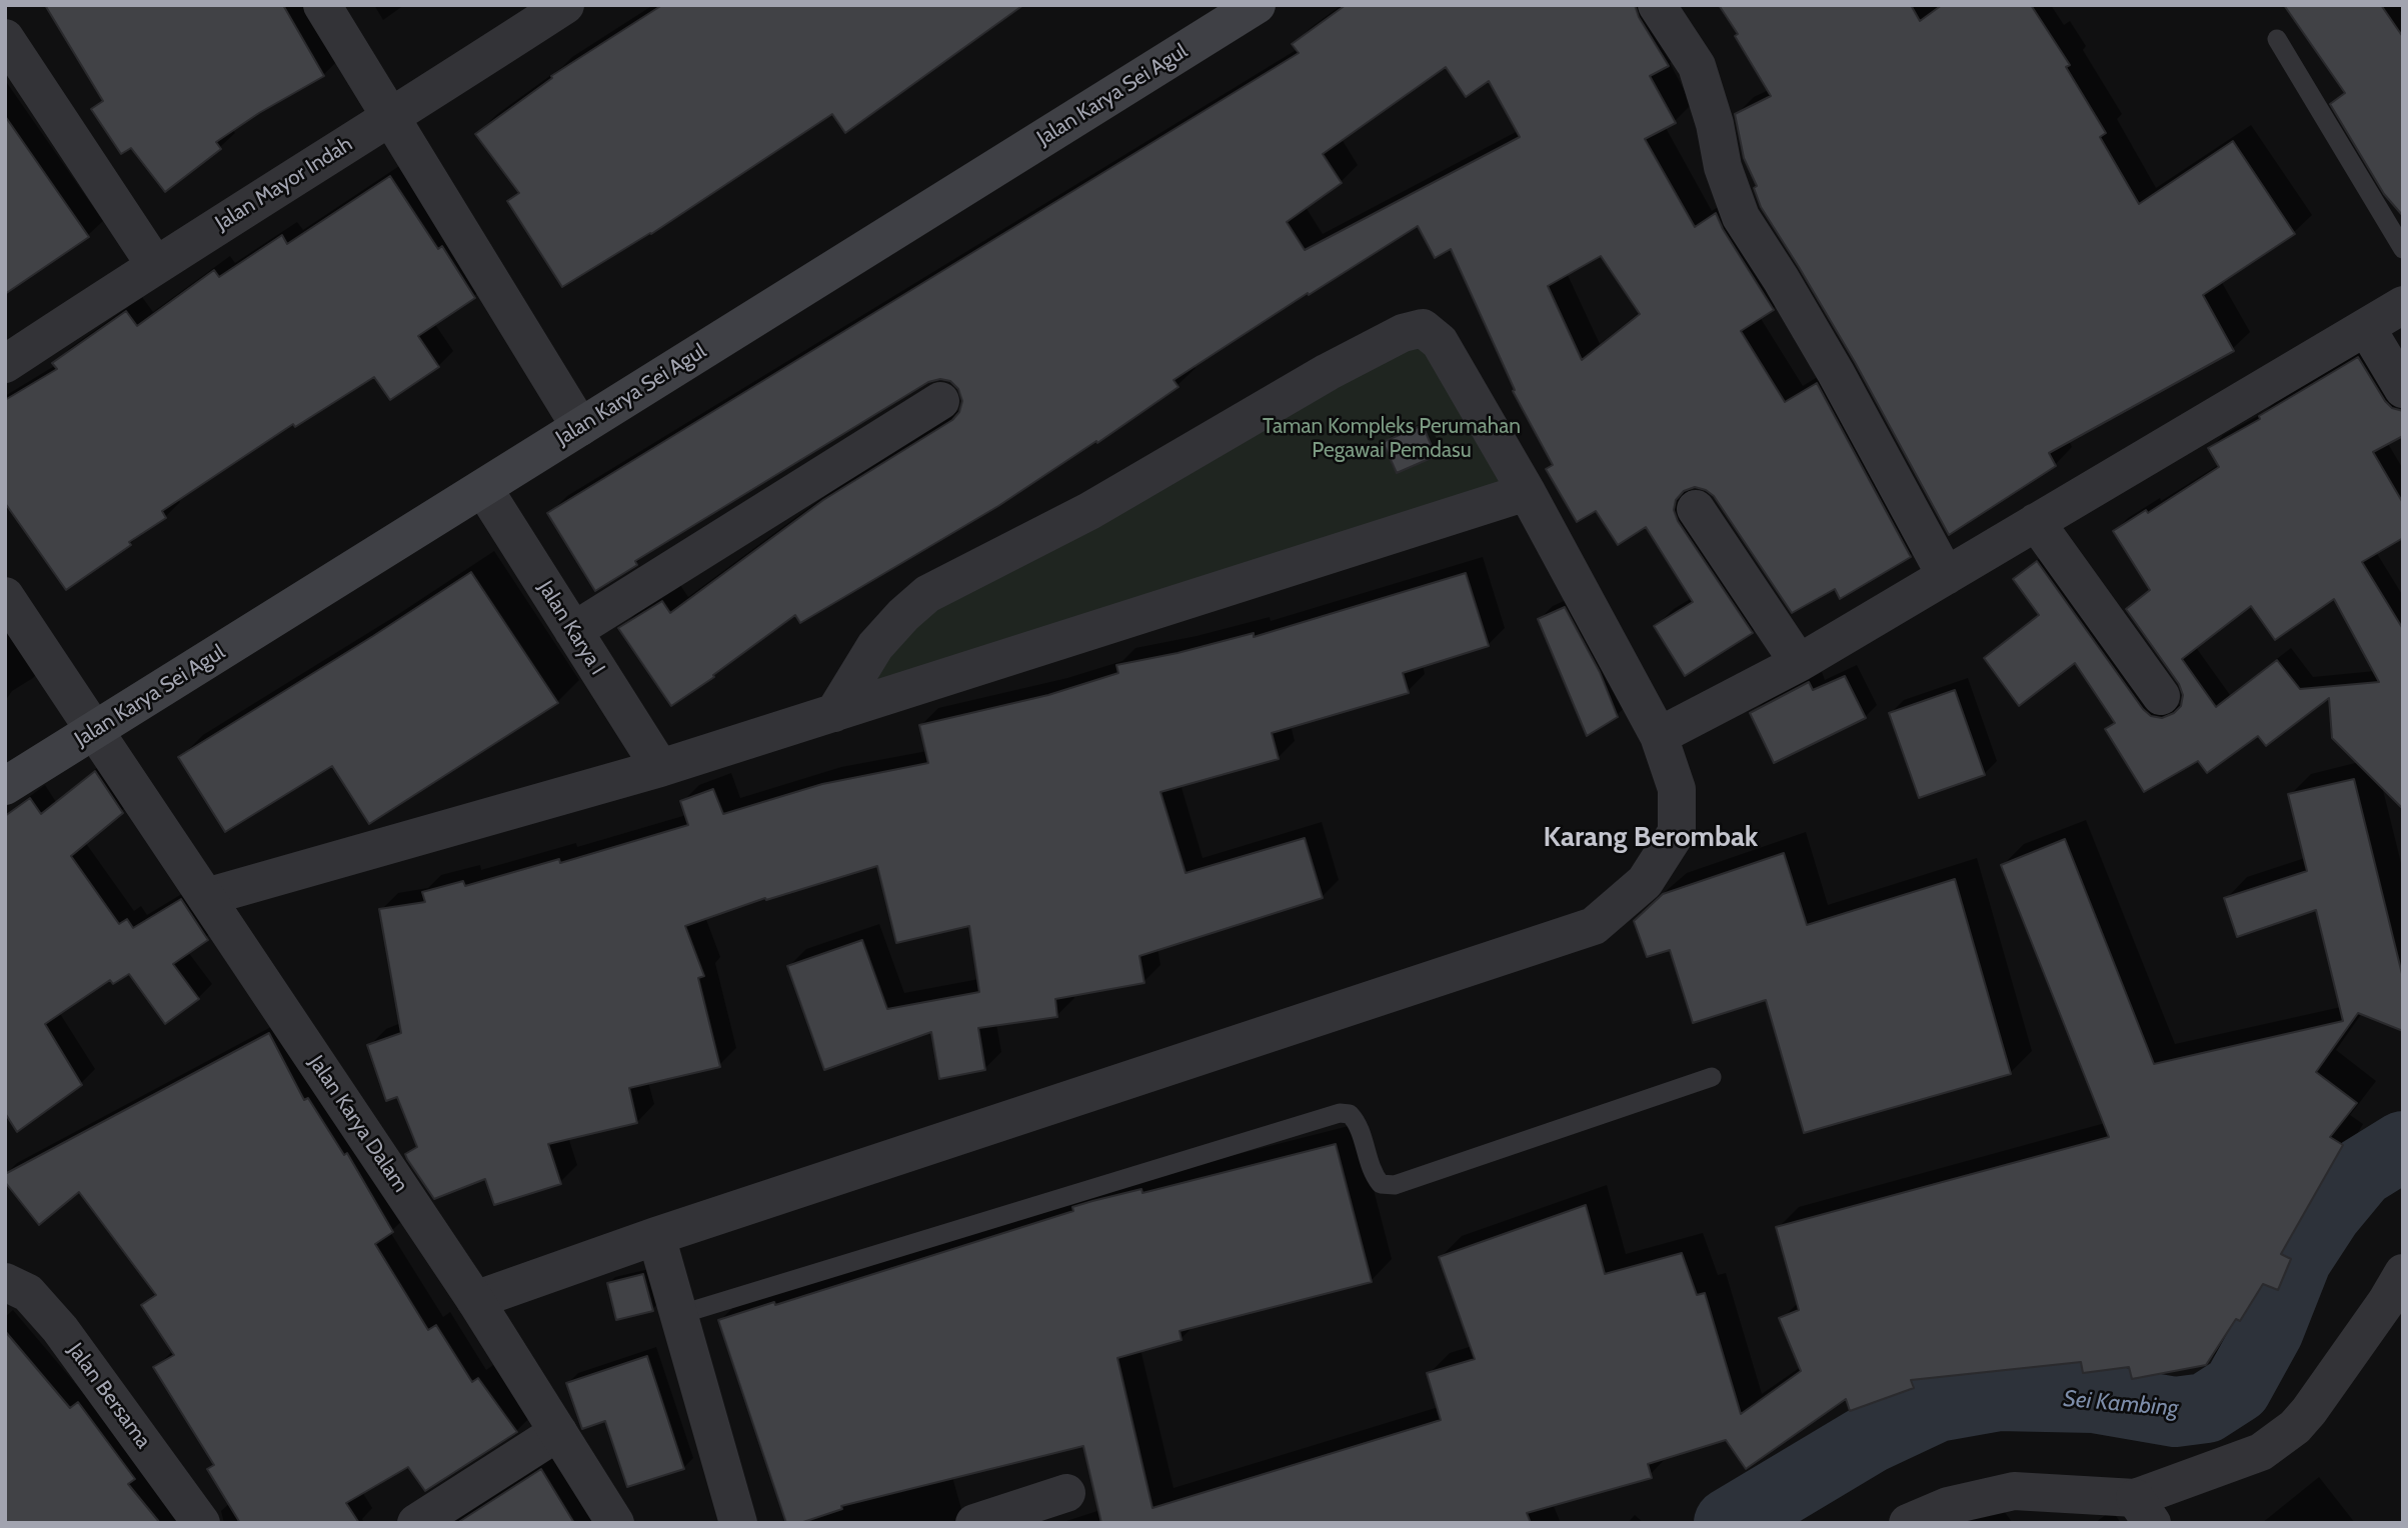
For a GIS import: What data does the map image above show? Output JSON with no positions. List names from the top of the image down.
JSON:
{
  "streets": {
    "main road": ["Jalan Karya Sei Agul"],
    "street": [
      "Jalan Mayor Indah",
      "Jalan Karya I",
      "Jalan Karya Dalam",
      "Jalan Bersama"
    ]
  },
  "crossings": [
    ["Jalan Karya Sei Agul", "Jalan Karya I"],
    ["Jalan Karya Sei Agul", "Jalan Karya Dalam"]
  ],
  "districts": ["Karang Berombak"],
  "water": ["Sei Kambing"],
  "parks": ["Taman Kompleks Perumahan Pegawai Pemdasu"]
}
